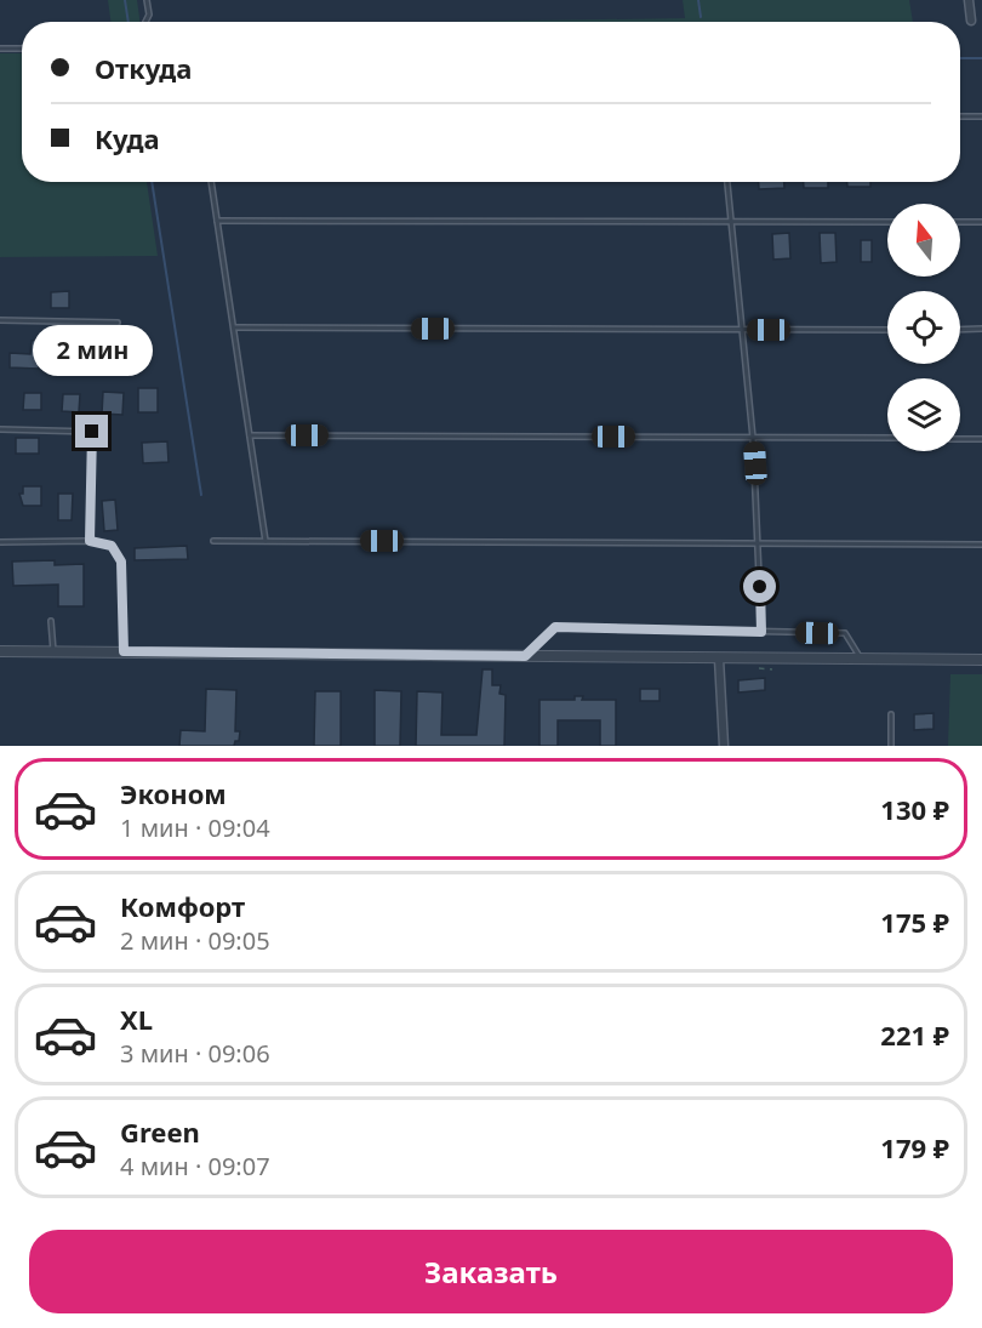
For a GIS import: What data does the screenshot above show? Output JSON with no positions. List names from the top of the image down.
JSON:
{
  "north": "top",
  "page": {
    "banner": ["Откуда", "Куда"],
    "bubble": "2 мин",
    "list": [
      {
        "name": "Эконом",
        "note": "1 мин · 09:04",
        "value": "130 ₽"
      },
      {
        "name": "Комфорт",
        "note": "2 мин · 09:05",
        "value": "175 ₽"
      },
      {
        "name": "XL",
        "note": "3 мин · 09:06",
        "value": "221 ₽"
      },
      {
        "name": "Green",
        "note": "4 мин · 09:07",
        "value": "179 ₽"
      }
    ],
    "buttons": "Заказать"
  }
}
